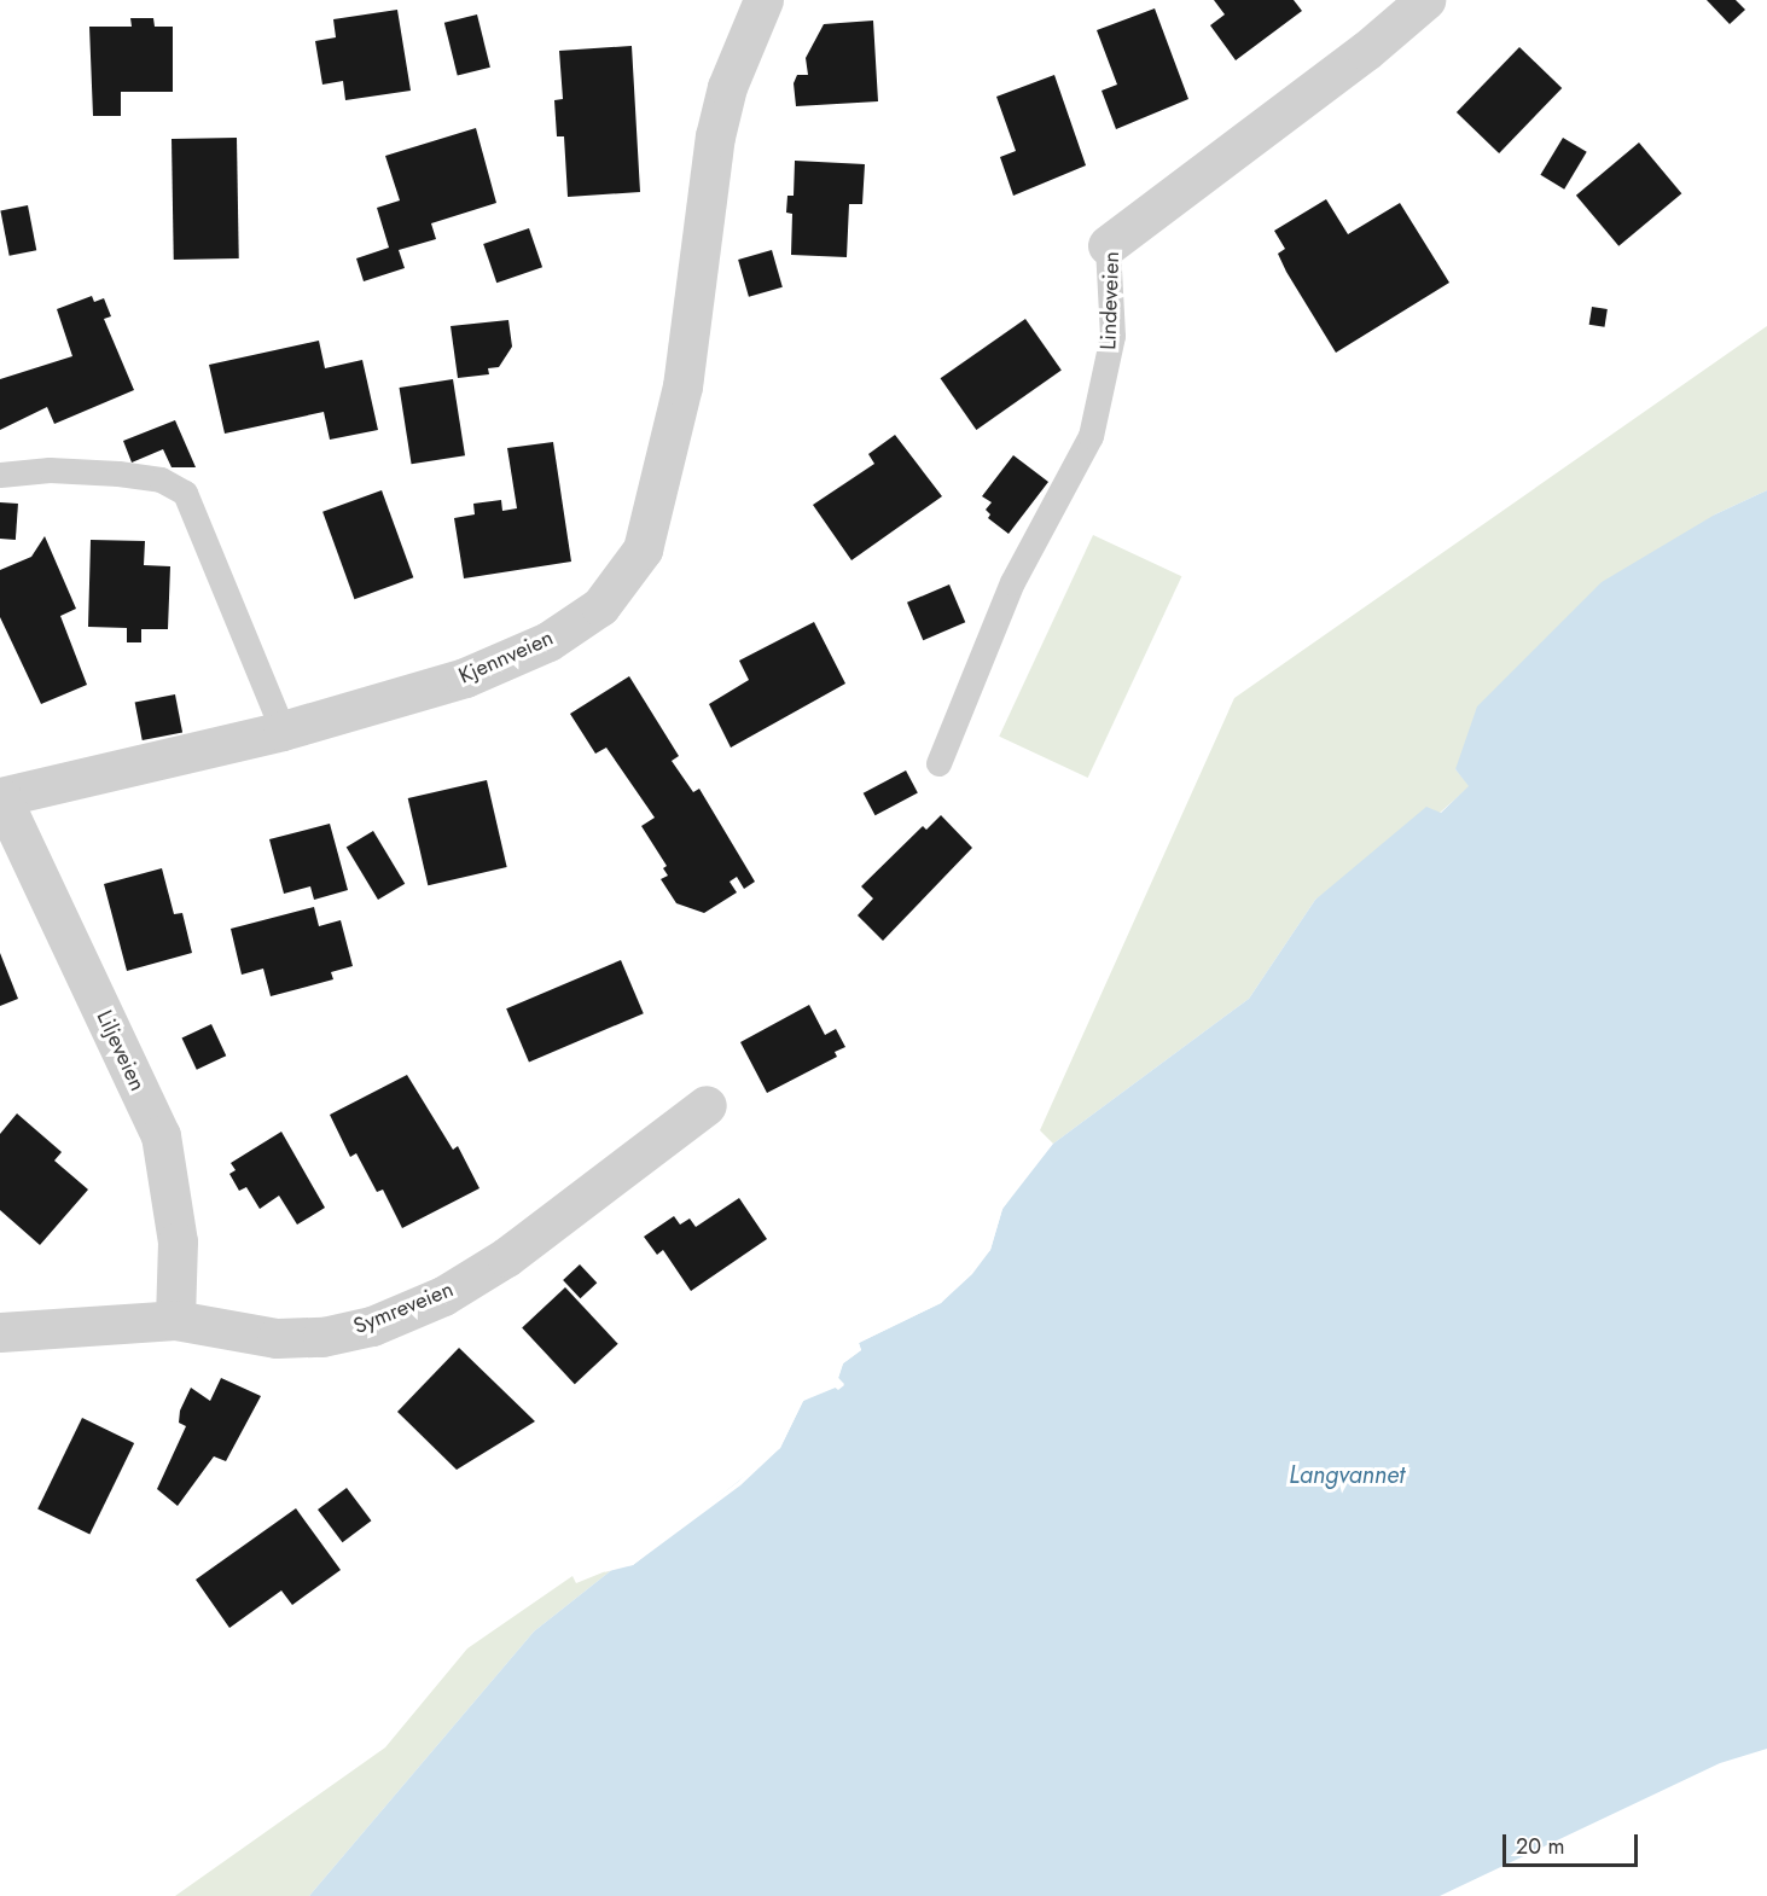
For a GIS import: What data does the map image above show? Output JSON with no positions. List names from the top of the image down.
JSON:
{
  "streets": {
    "street": [
      "Lindeveien",
      "Kjennveien",
      "Liljeveien",
      "Symreveien"
    ]
  },
  "crossings": [
    ["Kjennveien", "Liljeveien"],
    ["Liljeveien", "Symreveien"]
  ],
  "water": ["Langvannet"],
  "scale_bar": "20 m"
}
